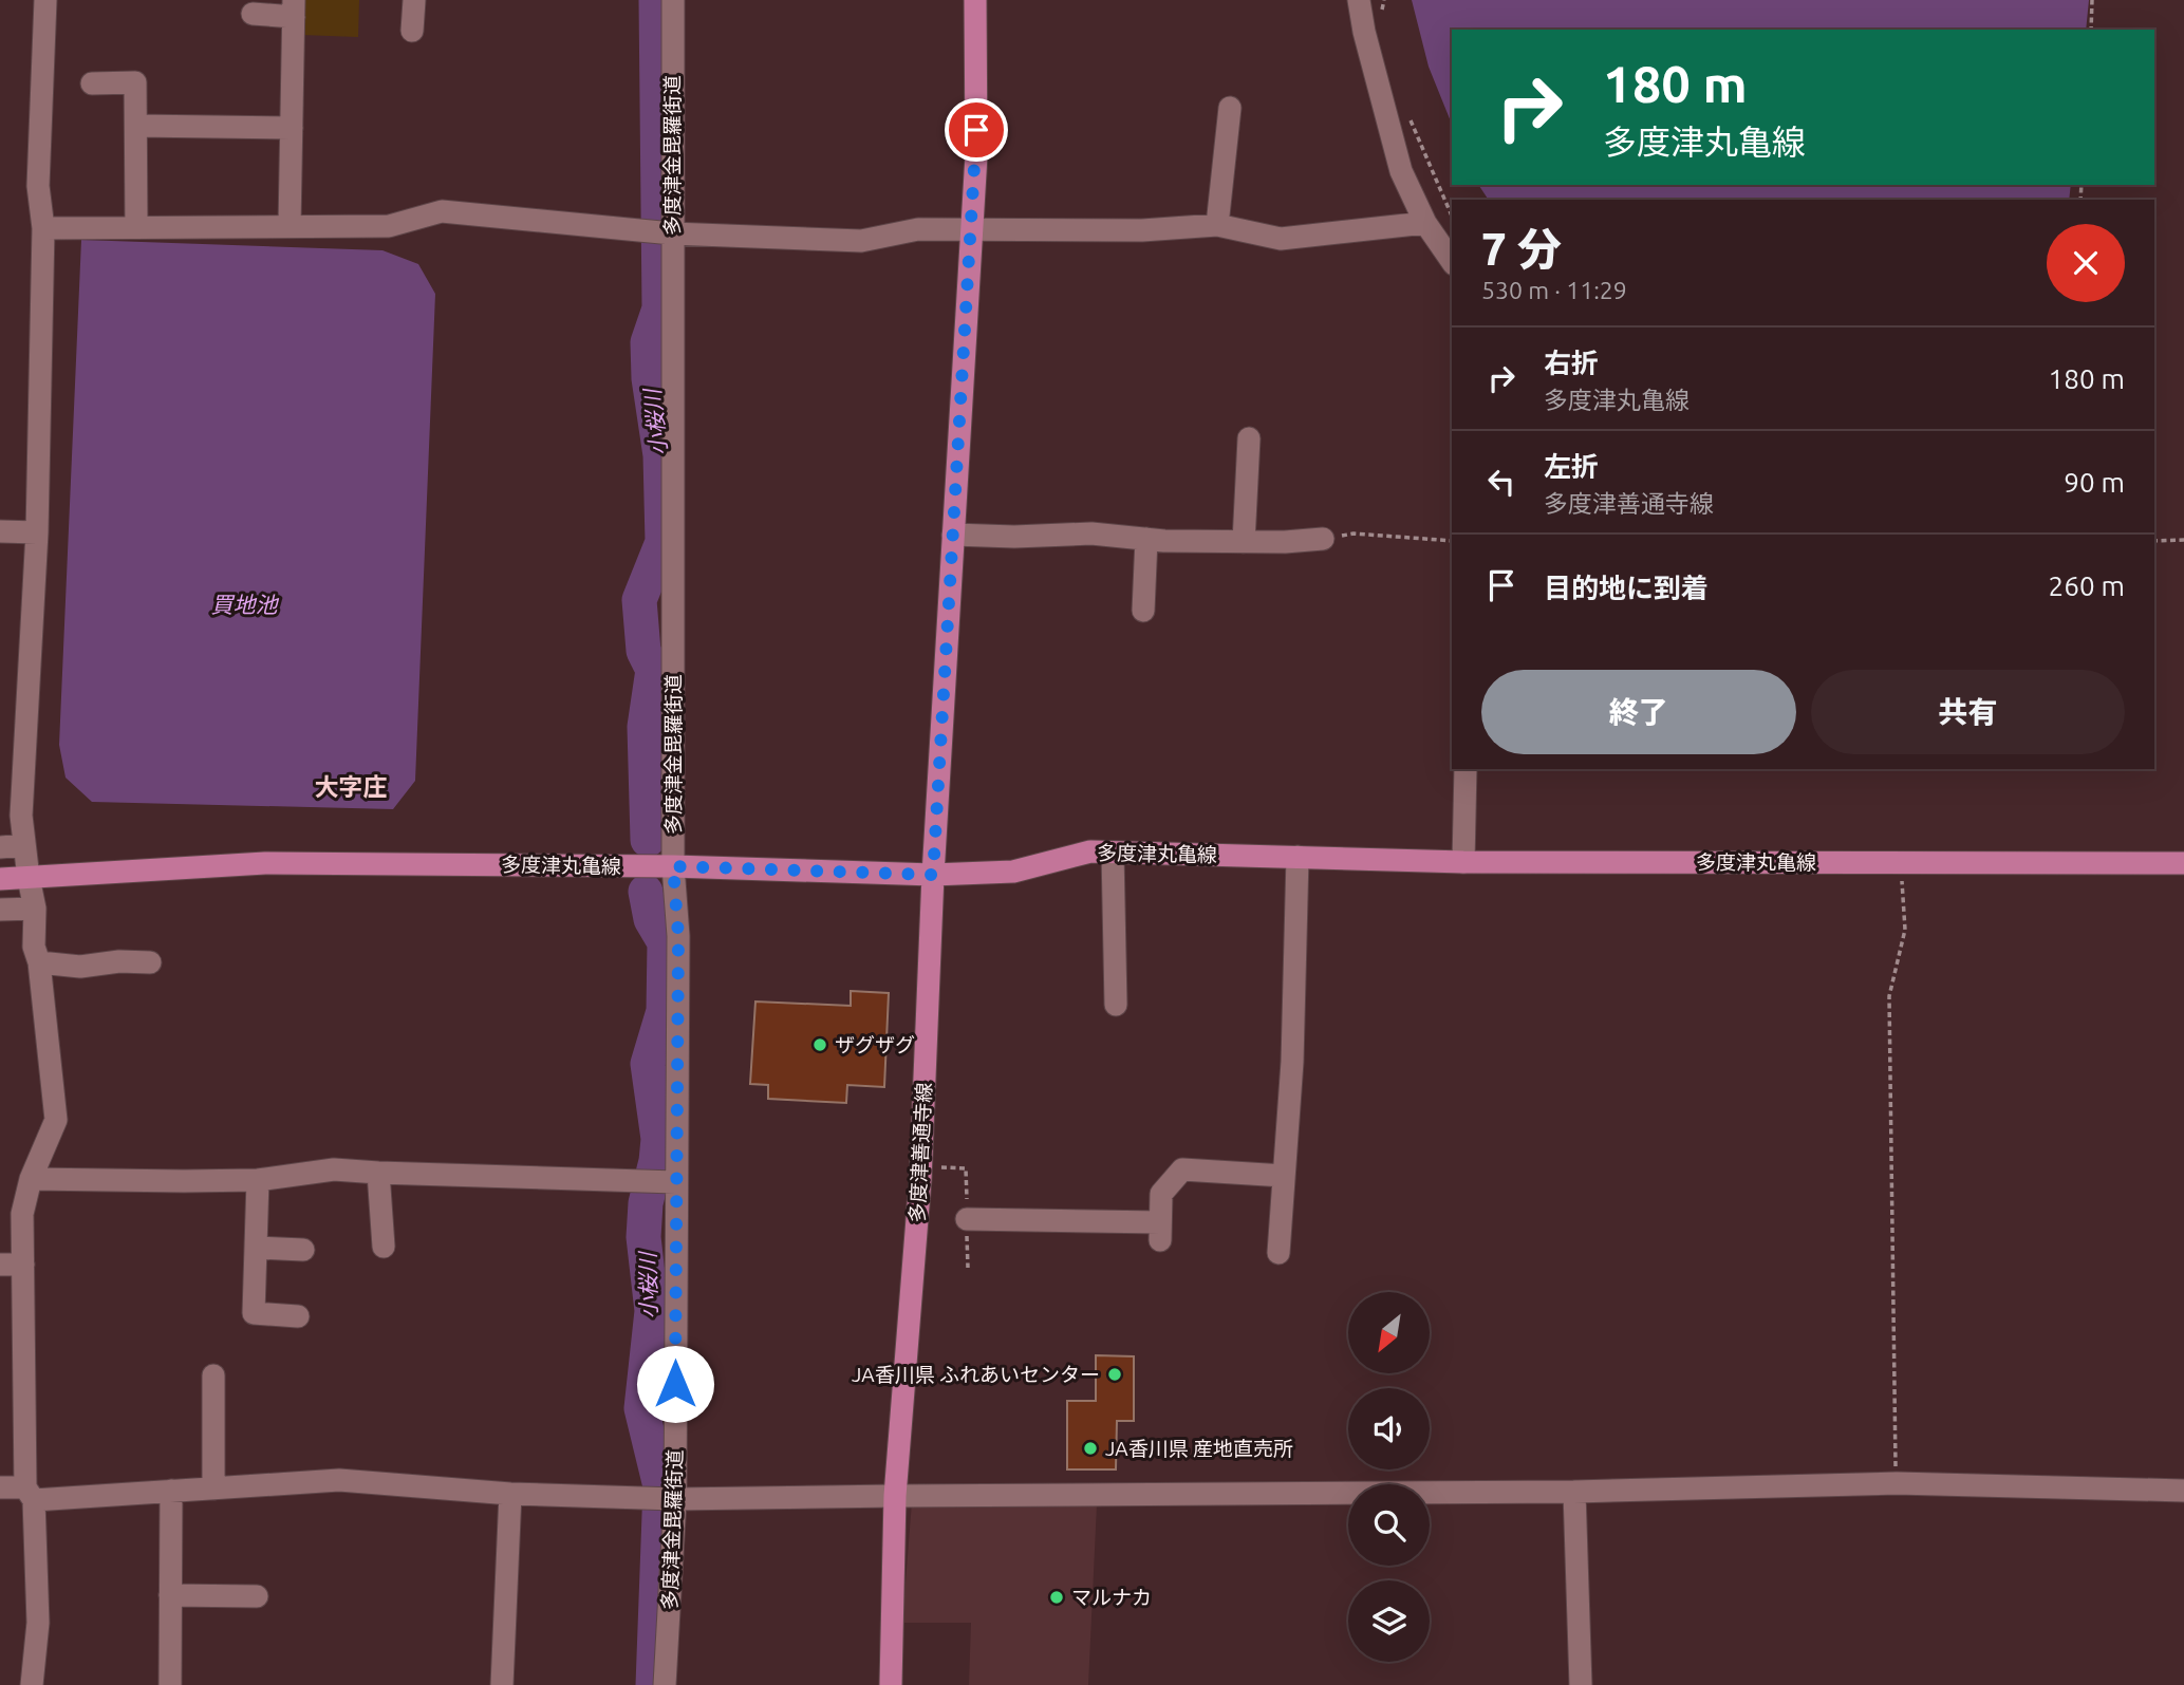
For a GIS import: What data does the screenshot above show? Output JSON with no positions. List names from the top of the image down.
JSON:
{
  "streets": {
    "main road": ["多度津丸亀線", "多度津善通寺線"],
    "street": ["多度津金毘羅街道"]
  },
  "crossings": [
    ["多度津金毘羅街道", "多度津丸亀線"],
    ["多度津丸亀線", "多度津善通寺線"]
  ],
  "districts": ["大字庄"],
  "water": ["小桜川", "買地池"],
  "places": [
    "ザグザグ",
    "JA香川県 ふれあいセンター",
    "JA香川県 産地直売所",
    "マルナカ"
  ],
  "north": "bottom left",
  "page": {
    "turn": ["180 m", "多度津丸亀線"],
    "heading": ["7 分", "530 m · 11:29"],
    "list": [
      {
        "name": "右折",
        "note": "多度津丸亀線",
        "value": "180 m"
      },
      {
        "name": "左折",
        "note": "多度津善通寺線",
        "value": "90 m"
      },
      {
        "name": "目的地に到着",
        "value": "260 m"
      }
    ],
    "buttons": ["終了", "共有"]
  }
}
